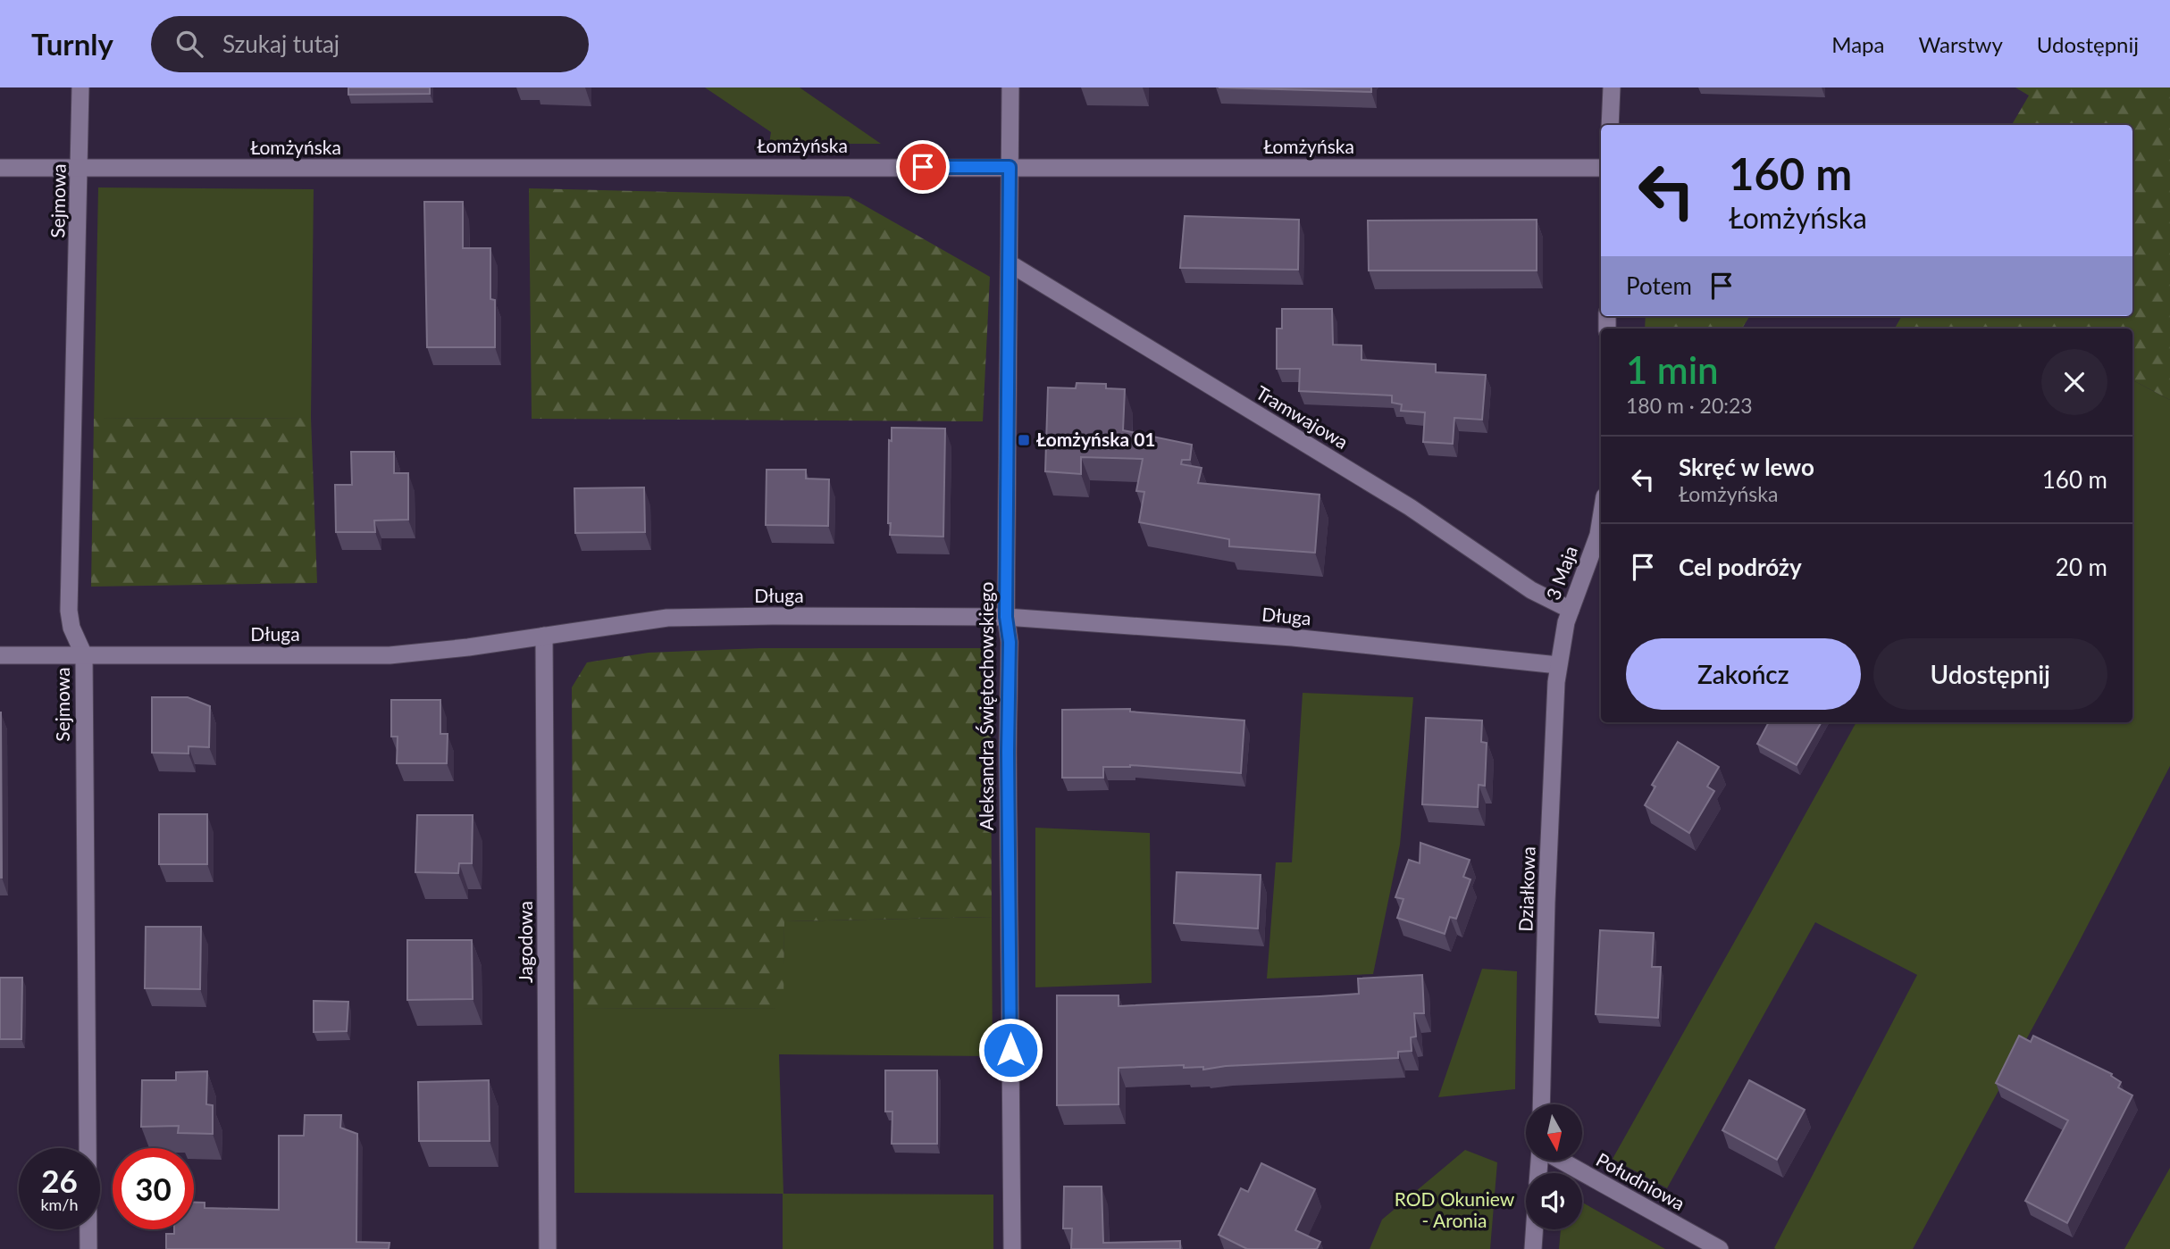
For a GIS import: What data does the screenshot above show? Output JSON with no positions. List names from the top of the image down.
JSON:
{
  "streets": {
    "street": [
      "Łomżyńska",
      "Sejmowa",
      "Tramwajowa",
      "3 Maja",
      "Długa",
      "Aleksandra Świętochowskiego",
      "Działkowa",
      "Jagodowa",
      "Południowa"
    ]
  },
  "crossings": [
    ["Łomżyńska", "Sejmowa"],
    ["Łomżyńska", "Aleksandra Świętochowskiego"],
    ["Sejmowa", "Długa"],
    ["Tramwajowa", "3 Maja"],
    ["Tramwajowa", "Aleksandra Świętochowskiego"],
    ["3 Maja", "Długa"],
    ["3 Maja", "Działkowa"],
    ["Długa", "Aleksandra Świętochowskiego"],
    ["Długa", "Działkowa"],
    ["Długa", "Jagodowa"]
  ],
  "parks": ["ROD Okuniew - Aronia"],
  "places": {
    "transit": ["Łomżyńska 01"]
  },
  "north": "bottom",
  "page": {
    "header": "Turnly",
    "search": "Szukaj tutaj",
    "nav": ["Mapa", "Warstwy", "Udostępnij"],
    "turn": ["160 m", "Łomżyńska"],
    "then": "Potem",
    "heading": ["1 min", "180 m · 20:23"],
    "list": [
      {
        "name": "Skręć w lewo",
        "note": "Łomżyńska",
        "value": "160 m"
      },
      {
        "name": "Cel podróży",
        "value": "20 m"
      }
    ],
    "buttons": ["Zakończ", "Udostępnij"],
    "speed": "26 km/h",
    "limit": "30"
  }
}
